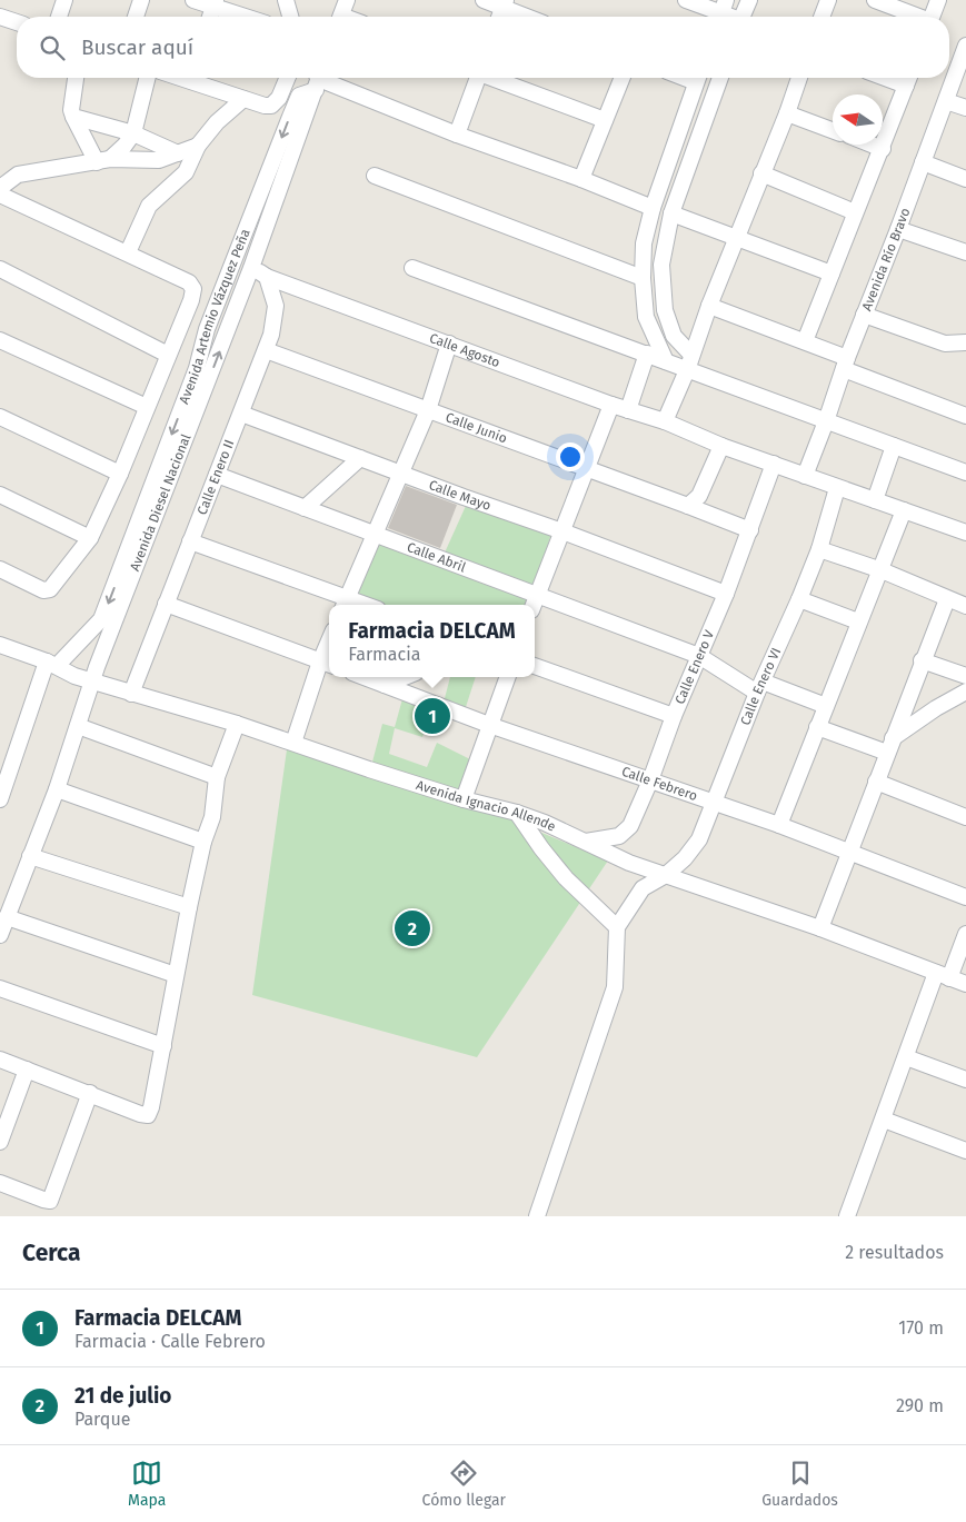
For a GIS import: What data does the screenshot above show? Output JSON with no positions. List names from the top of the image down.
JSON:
{
  "streets": {
    "street": [
      "Avenida Río Bravo",
      "Avenida Artemio Vázquez Peña",
      "Calle Agosto",
      "Calle Junio",
      "Calle Enero II",
      "Calle Mayo",
      "Avenida Diesel Nacional",
      "Calle Abril",
      "Calle Enero V",
      "Calle Enero VI",
      "Calle Febrero",
      "Avenida Ignacio Allende"
    ]
  },
  "crossings": [
    ["Avenida Río Bravo", "Calle Agosto"],
    ["Avenida Artemio Vázquez Peña", "Avenida Diesel Nacional"],
    ["Avenida Artemio Vázquez Peña", "Avenida Ignacio Allende"],
    ["Calle Agosto", "Calle Enero II"],
    ["Calle Agosto", "Calle Enero V"],
    ["Calle Agosto", "Calle Enero VI"],
    ["Calle Junio", "Calle Enero II"],
    ["Calle Junio", "Calle Enero V"],
    ["Calle Enero II", "Calle Mayo"],
    ["Calle Enero II", "Calle Abril"],
    ["Calle Enero II", "Avenida Ignacio Allende"],
    ["Calle Mayo", "Calle Enero V"],
    ["Avenida Diesel Nacional", "Avenida Ignacio Allende"],
    ["Calle Abril", "Calle Enero V"],
    ["Calle Abril", "Calle Enero VI"],
    ["Calle Enero V", "Calle Febrero"],
    ["Calle Enero V", "Avenida Ignacio Allende"],
    ["Calle Enero VI", "Calle Febrero"],
    ["Calle Enero VI", "Avenida Ignacio Allende"]
  ],
  "north": "left",
  "page": {
    "search": "Buscar aquí",
    "popup": ["Farmacia DELCAM", "Farmacia"],
    "pins": ["1", "2"],
    "heading": ["Cerca", "2 resultados"],
    "list": [
      {
        "mark": "1",
        "name": "Farmacia DELCAM",
        "note": "Farmacia · Calle Febrero",
        "value": "170 m"
      },
      {
        "mark": "2",
        "name": "21 de julio",
        "note": "Parque",
        "value": "290 m"
      }
    ],
    "nav": ["Mapa", "Cómo llegar", "Guardados"]
  }
}
